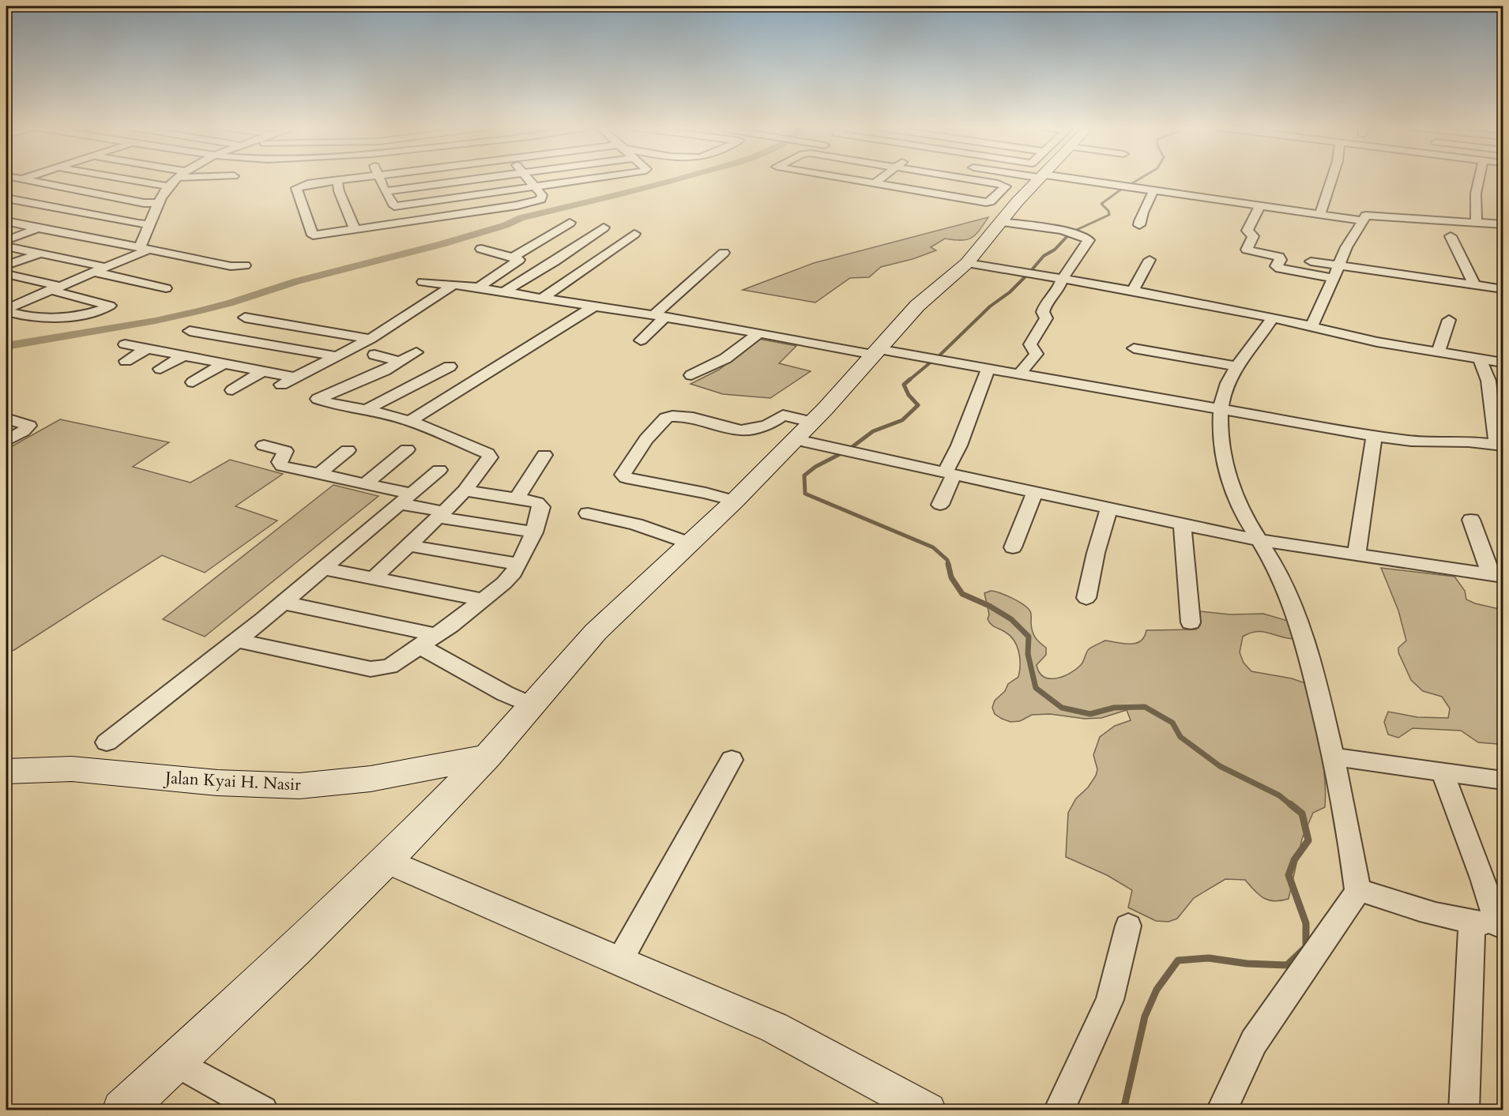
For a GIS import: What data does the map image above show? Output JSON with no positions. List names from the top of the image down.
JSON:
{
  "streets": {
    "main road": ["Jalan Kyai H. Nasir"]
  }
}
